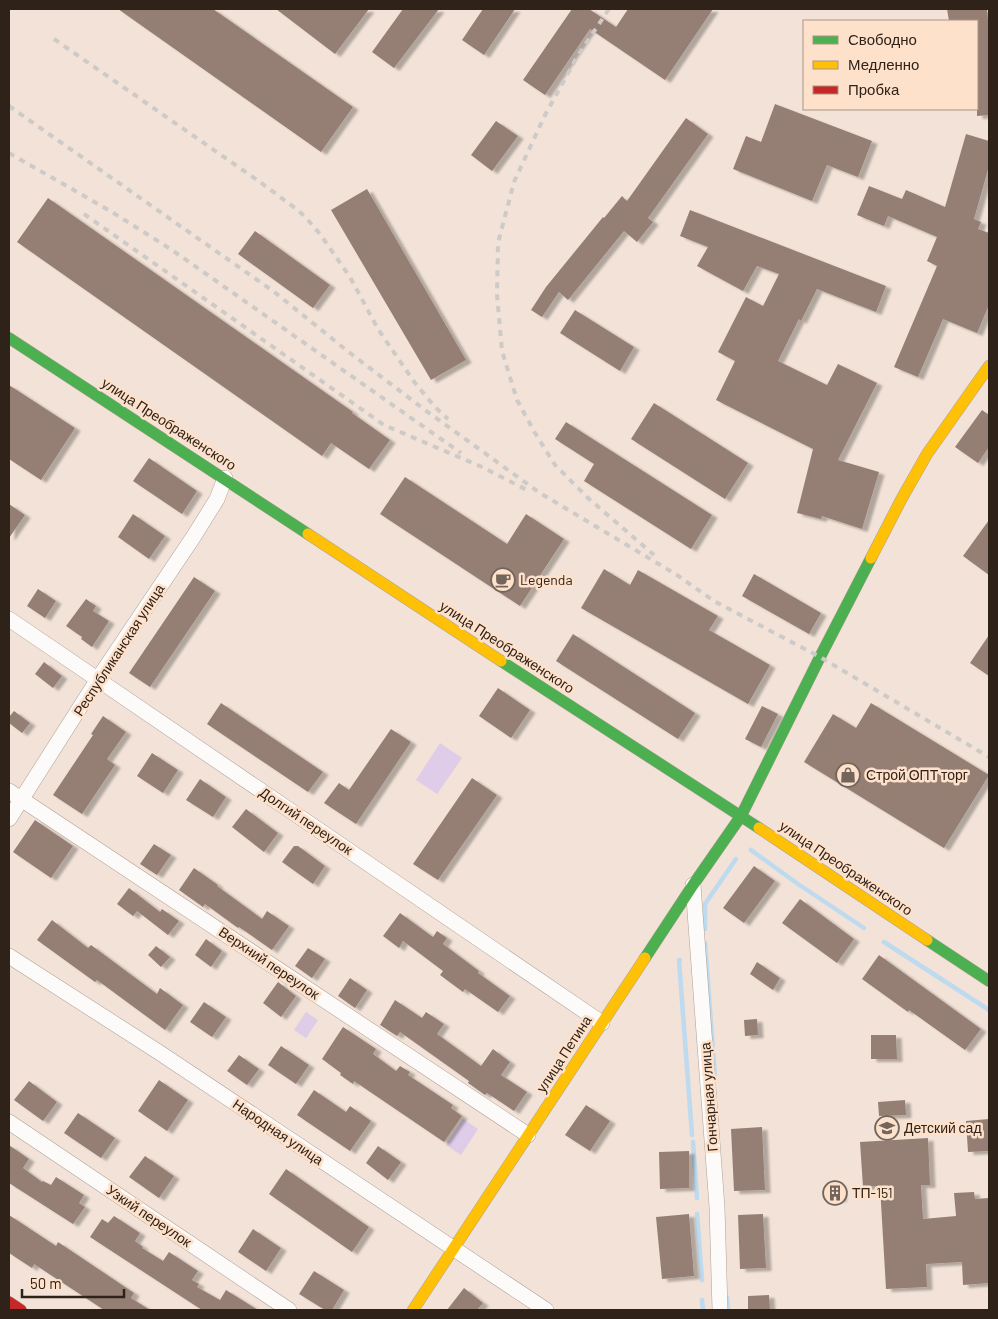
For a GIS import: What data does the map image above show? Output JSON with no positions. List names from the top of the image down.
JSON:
{
  "streets": {
    "street": [
      "улица Преображенского",
      "Республиканская улица",
      "Долгий переулок",
      "Верхний переулок",
      "улица Петина",
      "Гончарная улица",
      "Народная улица",
      "Узкий переулок"
    ]
  },
  "crossings": [
    ["улица Преображенского", "Республиканская улица"],
    ["улица Преображенского", "улица Петина"],
    ["Республиканская улица", "Долгий переулок"],
    ["Республиканская улица", "Верхний переулок"],
    ["Долгий переулок", "улица Петина"],
    ["Верхний переулок", "улица Петина"],
    ["улица Петина", "Гончарная улица"],
    ["улица Петина", "Народная улица"]
  ],
  "places": {
    "cafe": ["Legenda"],
    "shop": ["Строй ОПТ торг"],
    "school or university": ["Детский сад"],
    "building": ["ТП-151"]
  },
  "legend": ["Свободно", "Медленно", "Пробка"],
  "scale_bar": "50 m"
}
